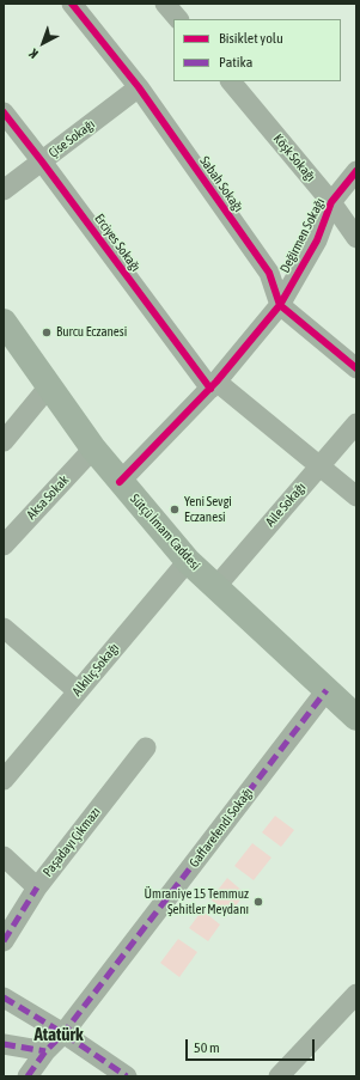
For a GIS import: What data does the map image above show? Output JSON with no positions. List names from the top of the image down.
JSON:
{
  "streets": {
    "main road": ["Sütçü İmam Caddesi"],
    "street": [
      "Çise Sokağı",
      "Köşk Sokağı",
      "Sabah Sokağı",
      "Değirmen Sokağı",
      "Erciyes Sokağı",
      "Aksa Sokak",
      "Aile Sokağı",
      "Alkılıç Sokağı",
      "Gaffarefendi Sokağı",
      "Paşadayı Çıkmazı"
    ]
  },
  "crossings": [
    ["Çise Sokağı", "Sabah Sokağı"],
    ["Çise Sokağı", "Erciyes Sokağı"],
    ["Köşk Sokağı", "Değirmen Sokağı"],
    ["Sabah Sokağı", "Değirmen Sokağı"],
    ["Değirmen Sokağı", "Erciyes Sokağı"],
    ["Değirmen Sokağı", "Sütçü İmam Caddesi"],
    ["Erciyes Sokağı", "Aile Sokağı"],
    ["Aksa Sokak", "Sütçü İmam Caddesi"],
    ["Aile Sokağı", "Sütçü İmam Caddesi"],
    ["Sütçü İmam Caddesi", "Alkılıç Sokağı"],
    ["Sütçü İmam Caddesi", "Gaffarefendi Sokağı"]
  ],
  "districts": ["Atatürk"],
  "places": ["Burcu Eczanesi", "Yeni Sevgi Eczanesi", "Ümraniye 15 Temmuz Şehitler Meydanı"],
  "legend": ["Bisiklet yolu", "Patika"],
  "scale_bar": "50 m",
  "north": "bottom left"
}
